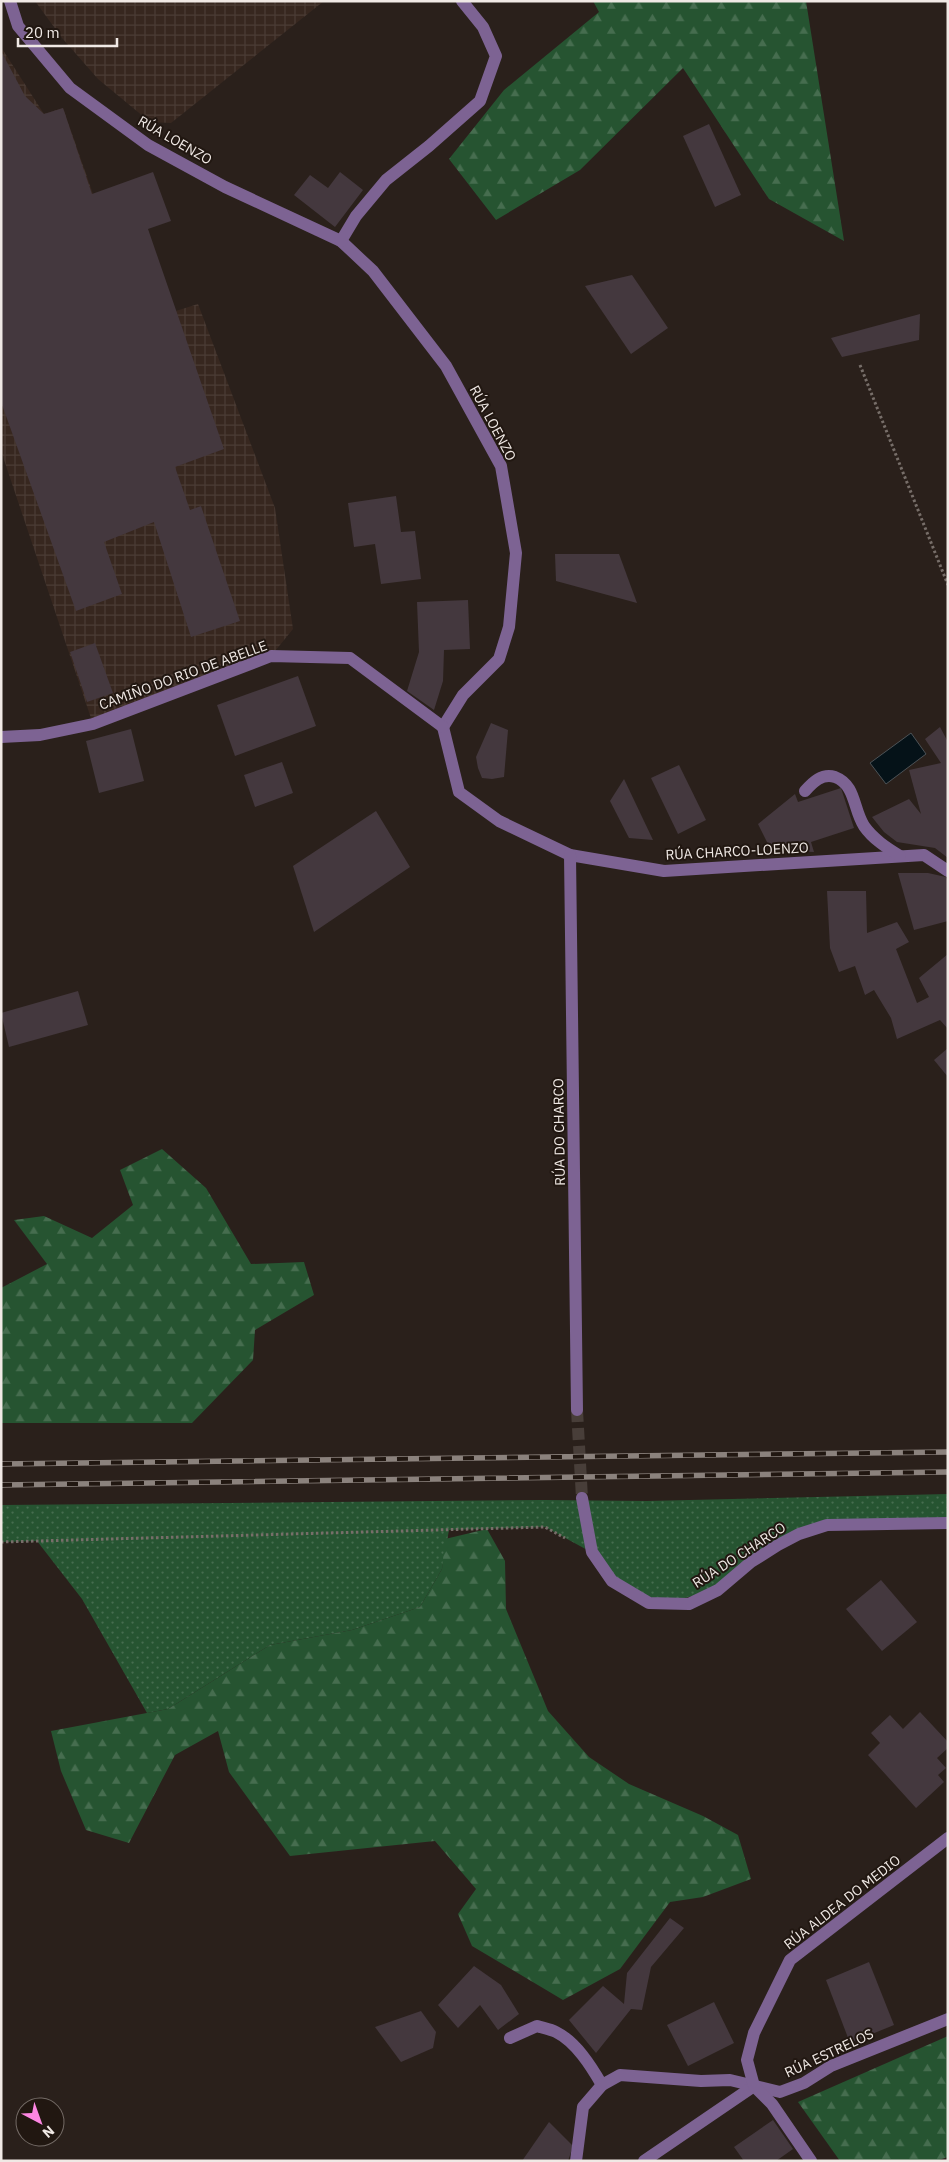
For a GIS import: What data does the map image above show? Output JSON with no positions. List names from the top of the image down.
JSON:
{
  "streets": {
    "street": [
      "RÚA LOENZO",
      "CAMIÑO DO RIO DE ABELLE",
      "RÚA CHARCO-LOENZO",
      "RÚA DO CHARCO",
      "RÚA ALDEA DO MEDIO",
      "RÚA ESTRELOS"
    ]
  },
  "crossings": [
    ["RÚA LOENZO", "CAMIÑO DO RIO DE ABELLE"],
    ["RÚA LOENZO", "RÚA CHARCO-LOENZO"],
    ["CAMIÑO DO RIO DE ABELLE", "RÚA CHARCO-LOENZO"],
    ["RÚA CHARCO-LOENZO", "RÚA DO CHARCO"],
    ["RÚA ALDEA DO MEDIO", "RÚA ESTRELOS"]
  ],
  "scale_bar": "20 m",
  "north": "bottom right"
}
